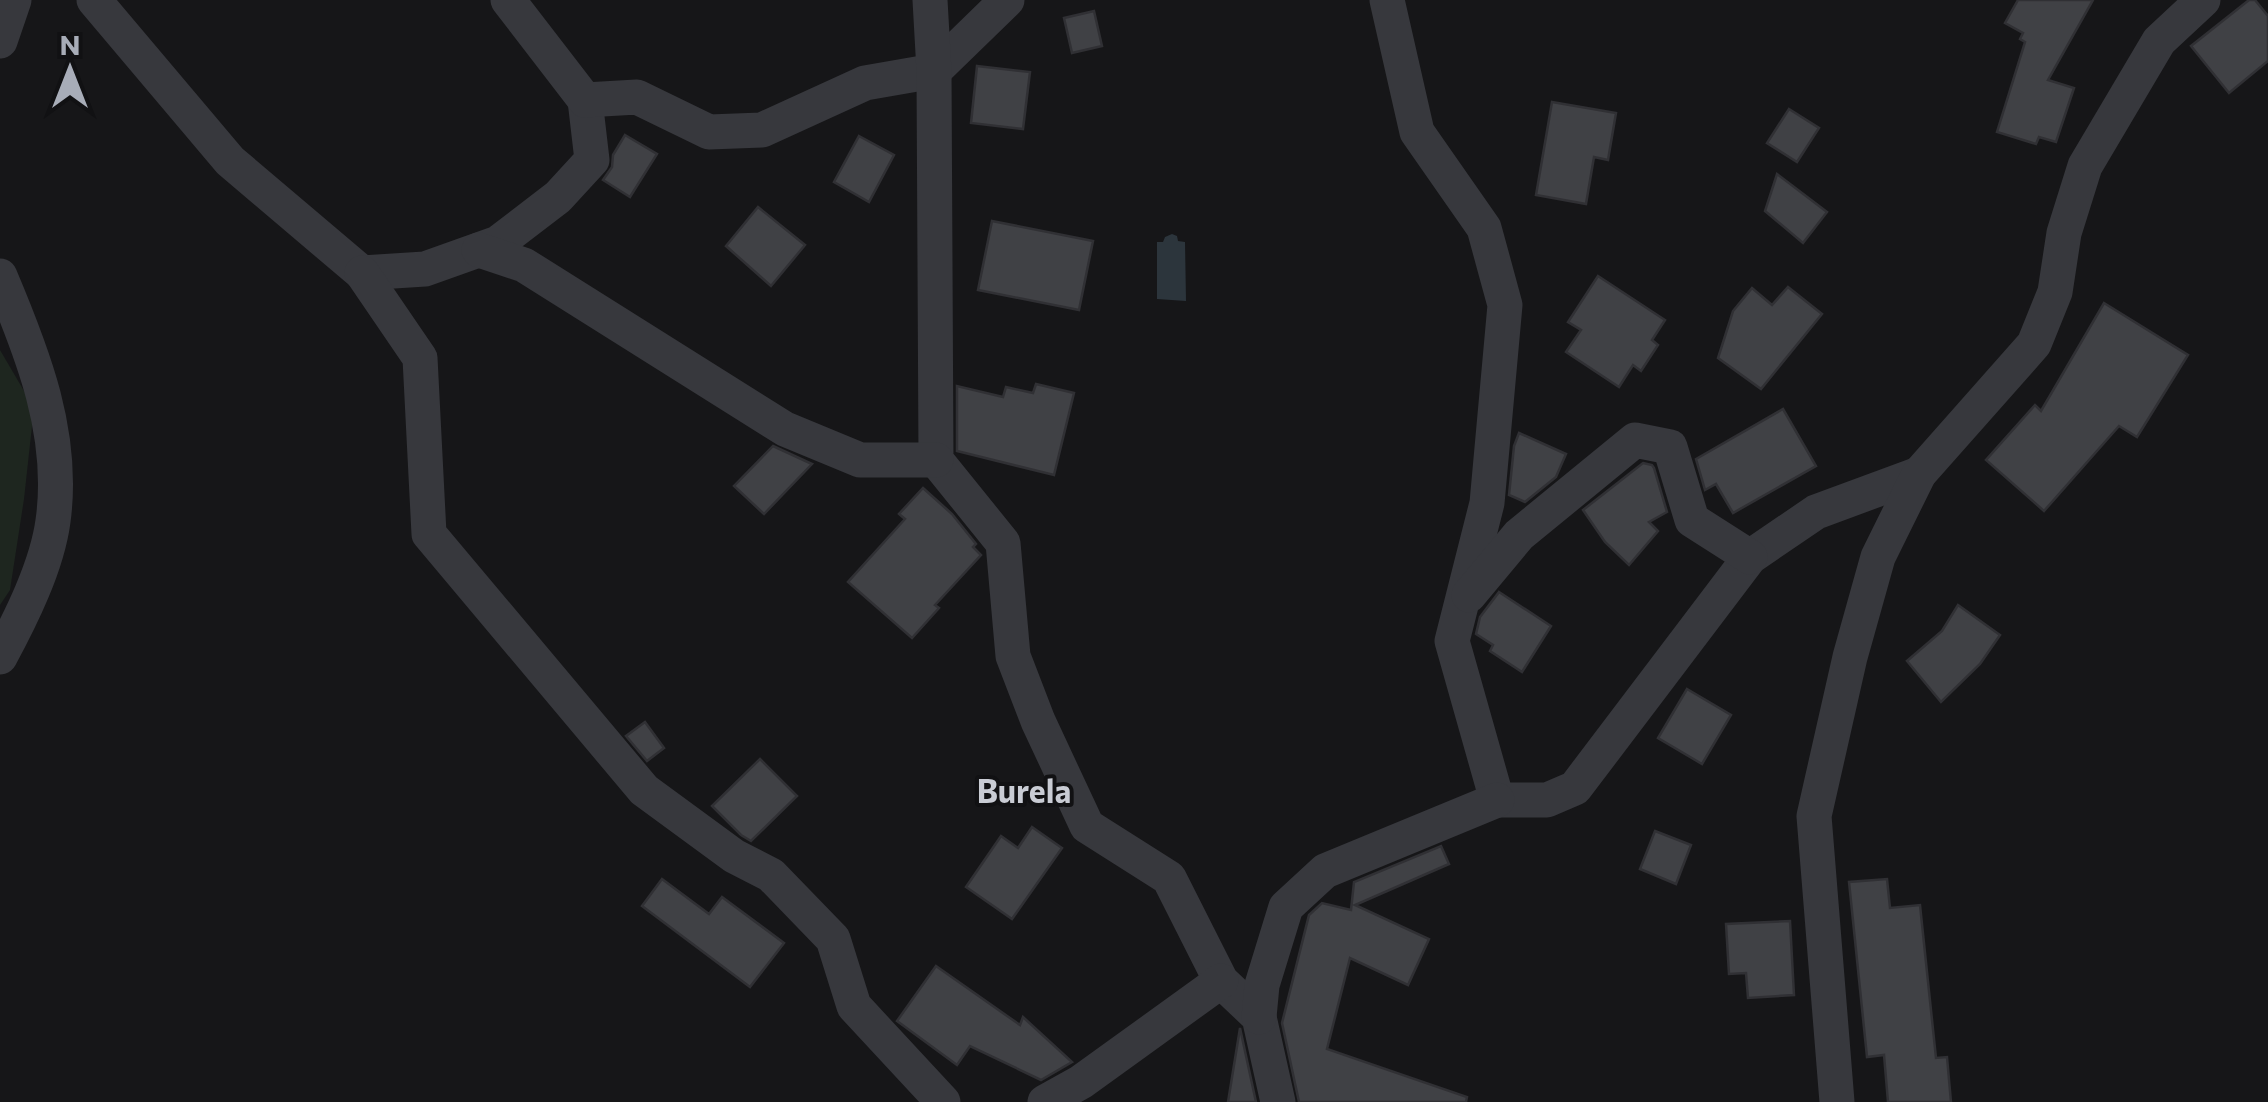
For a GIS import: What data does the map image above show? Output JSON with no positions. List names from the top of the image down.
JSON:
{
  "districts": ["Burela"],
  "north": "top"
}
